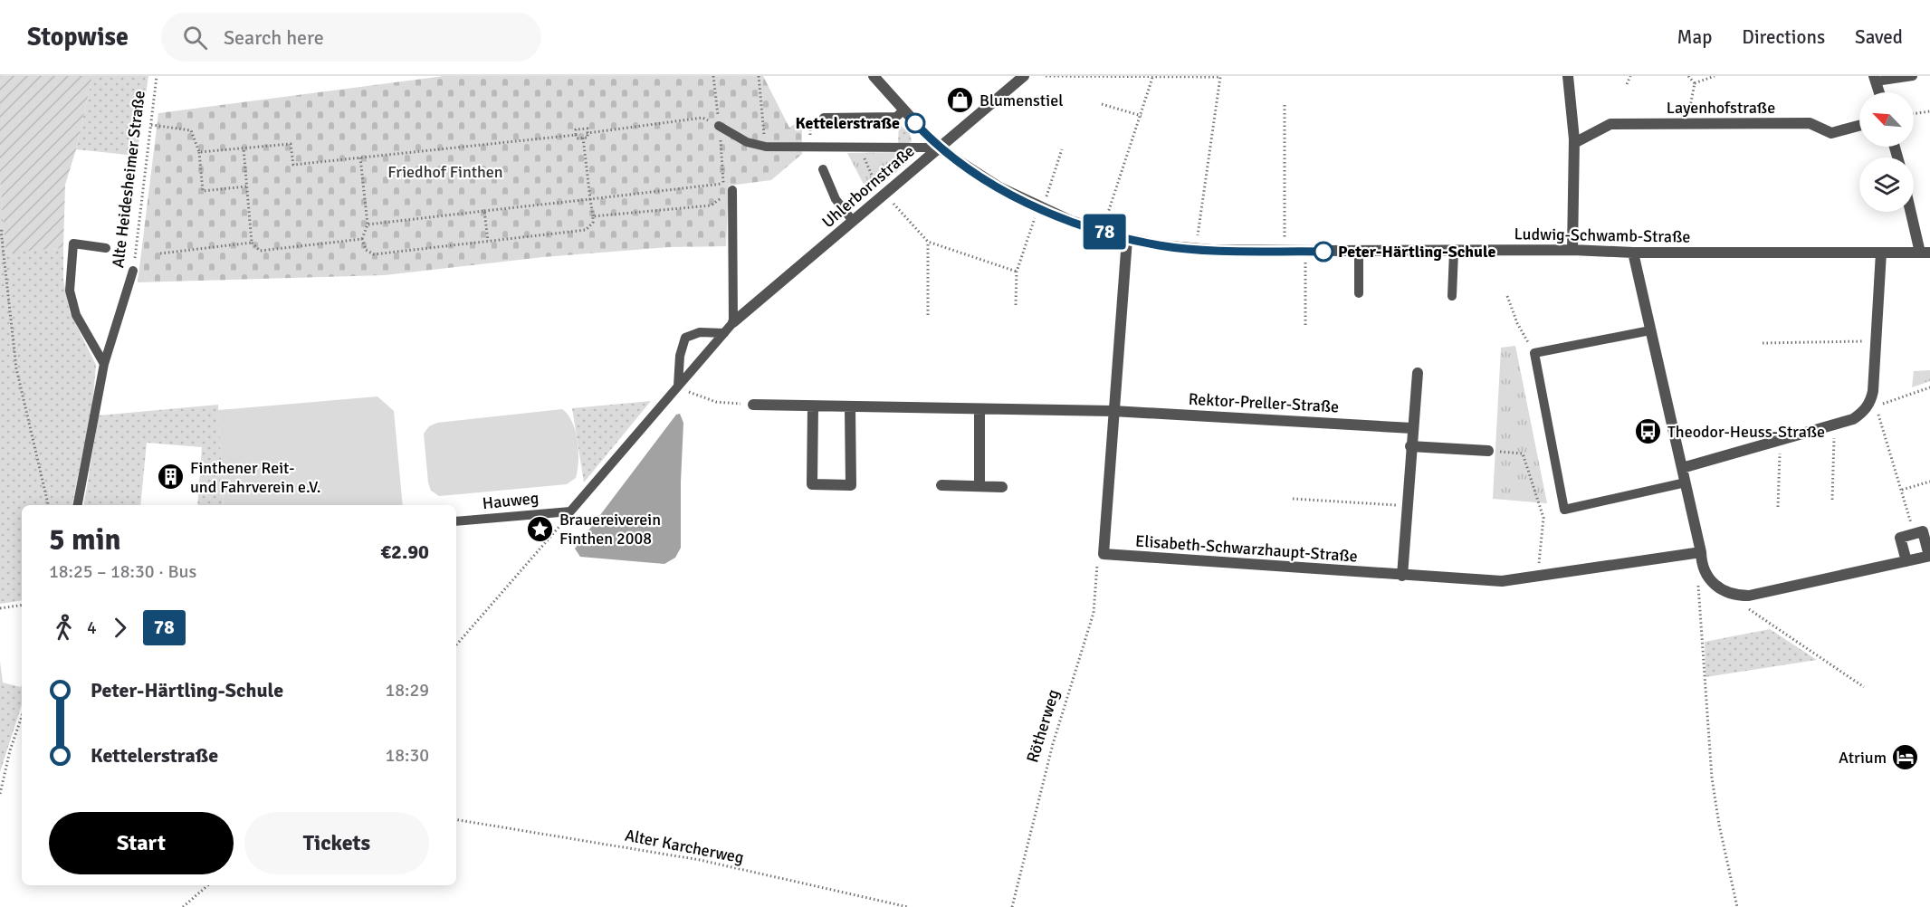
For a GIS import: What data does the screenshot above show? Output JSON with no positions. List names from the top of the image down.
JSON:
{
  "streets": {
    "street": [
      "Layenhofstraße",
      "Uhlerbornstraße",
      "Ludwig-Schwamb-Straße",
      "Rektor-Preller-Straße",
      "Elisabeth-Schwarzhaupt-Straße"
    ],
    "lane": ["Alte Heidesheimer Straße", "Hauweg"],
    "path": ["Rötherweg", "Alter Karcherweg"]
  },
  "crossings": [
    ["Uhlerbornstraße", "Ludwig-Schwamb-Straße"],
    ["Elisabeth-Schwarzhaupt-Straße", "Rötherweg"]
  ],
  "parks": ["Friedhof Finthen"],
  "places": {
    "shop": ["Blumenstiel"],
    "other": ["Kettelerstraße", "Peter-Härtling-Schule"],
    "bus stop": ["Theodor-Heuss-Straße"],
    "building": ["Finthener Reit- und Fahrverein e.V."],
    "place": ["Brauereiverein Finthen 2008"],
    "hotel": ["Atrium"]
  },
  "lines": ["bus line 78"],
  "north": "top left",
  "page": {
    "header": "Stopwise",
    "search": "Search here",
    "nav": ["Map", "Directions", "Saved"],
    "on_map": "78",
    "heading": ["5 min", "18:25 – 18:30 · Bus", "€2.90"],
    "legs": ["4", "78"],
    "list": [
      {
        "name": "Peter-Härtling-Schule",
        "value": "18:29"
      },
      {
        "name": "Kettelerstraße",
        "value": "18:30"
      }
    ],
    "buttons": ["Start", "Tickets"]
  }
}
